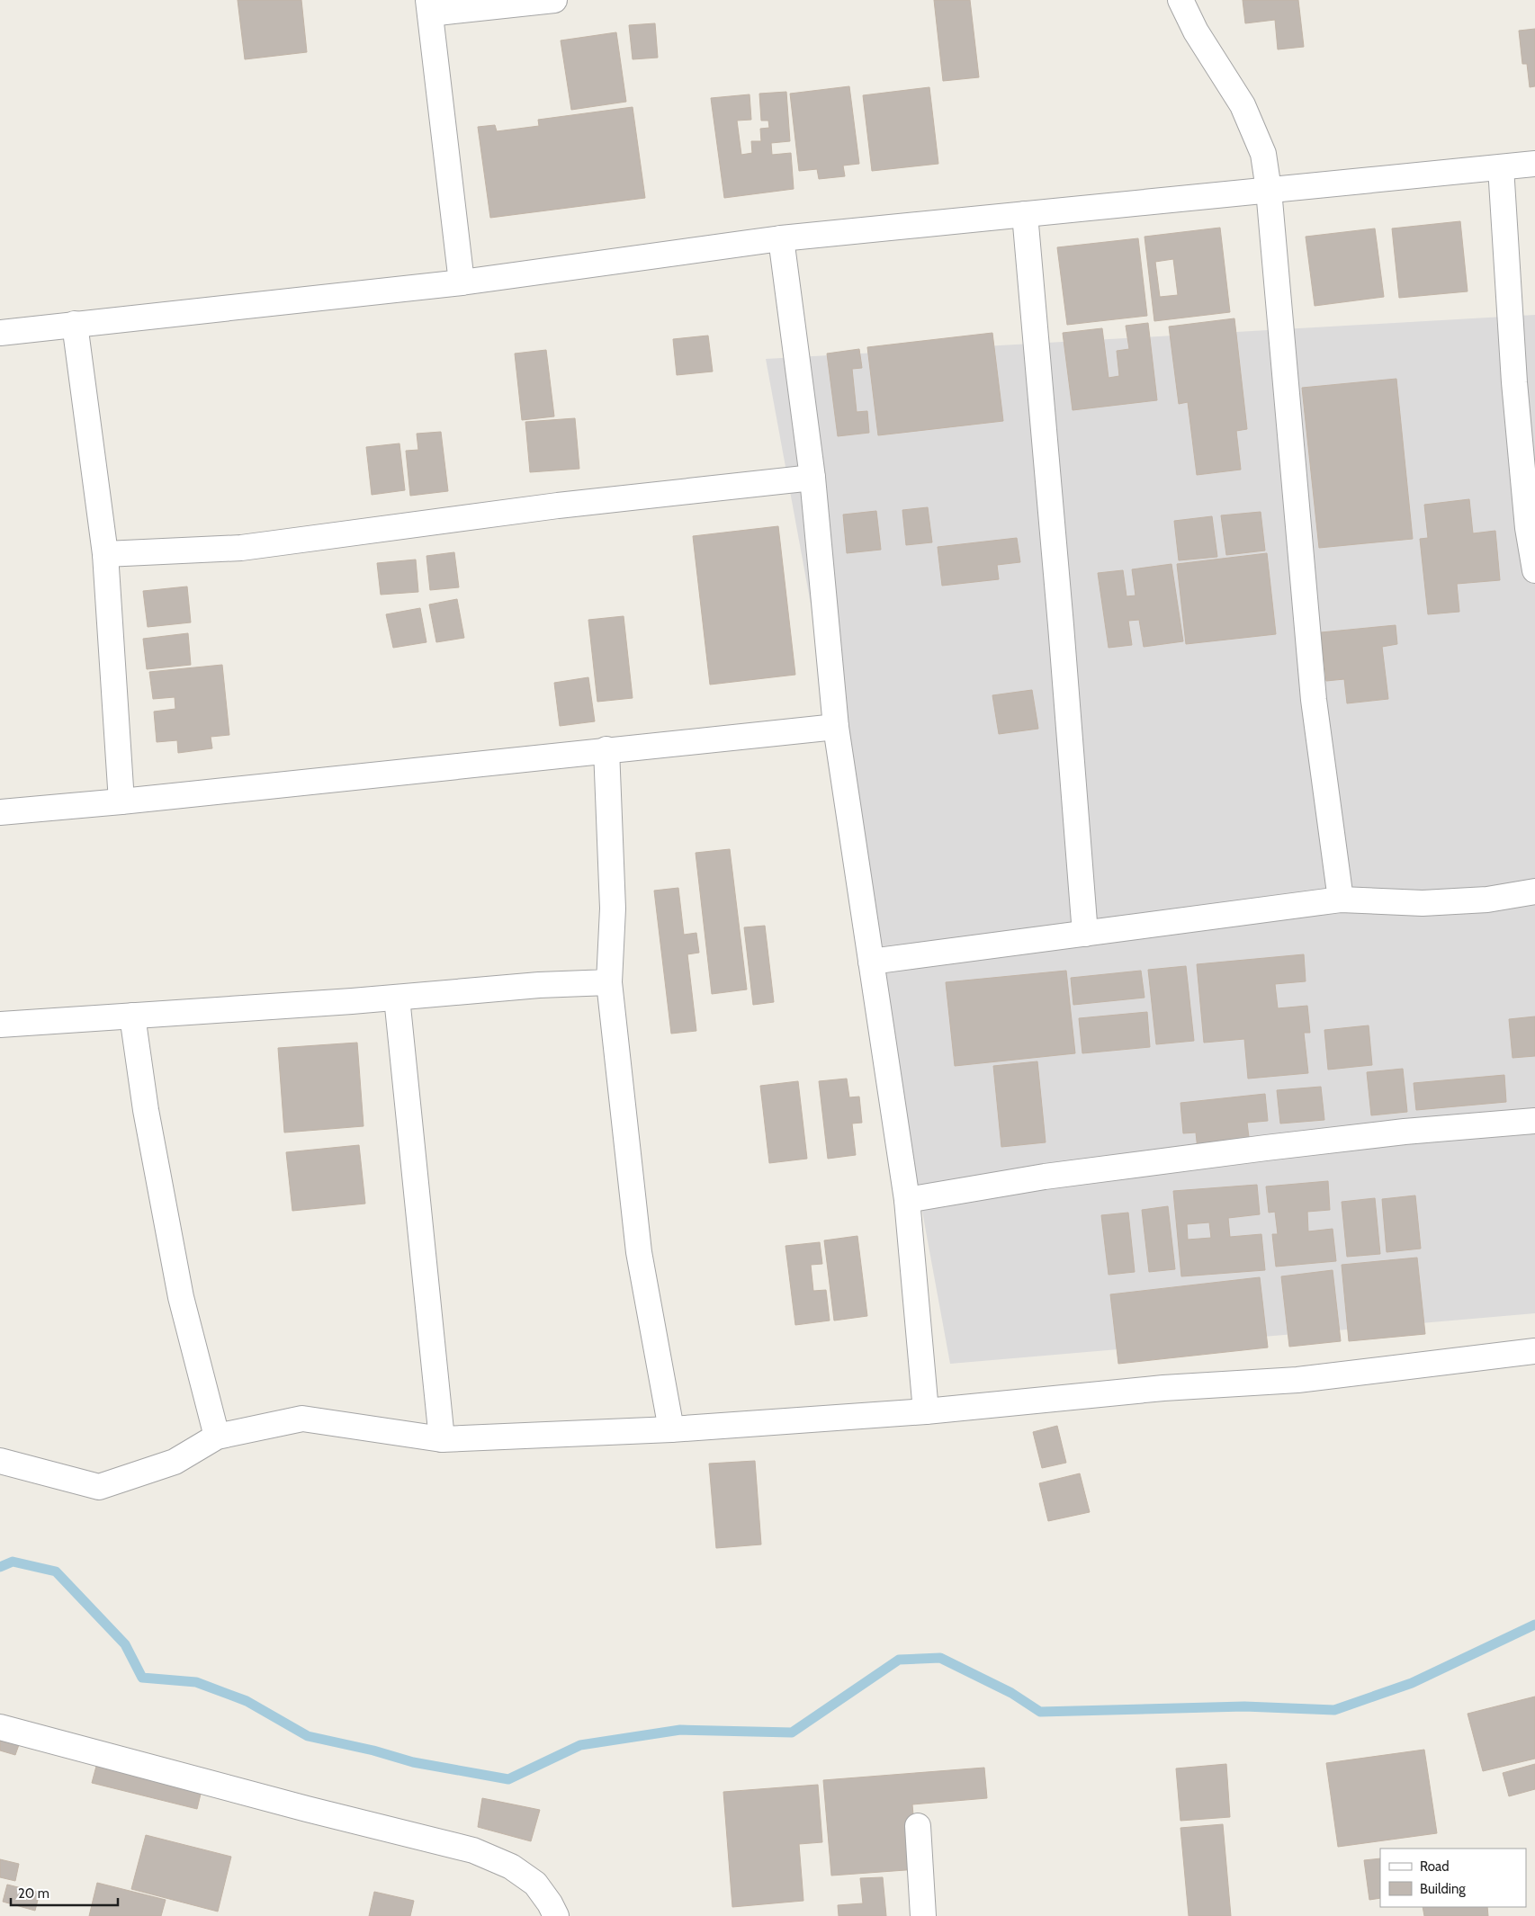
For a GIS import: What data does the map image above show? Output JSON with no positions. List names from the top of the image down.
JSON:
{
  "legend": ["Road", "Building"],
  "scale_bar": "20 m"
}
